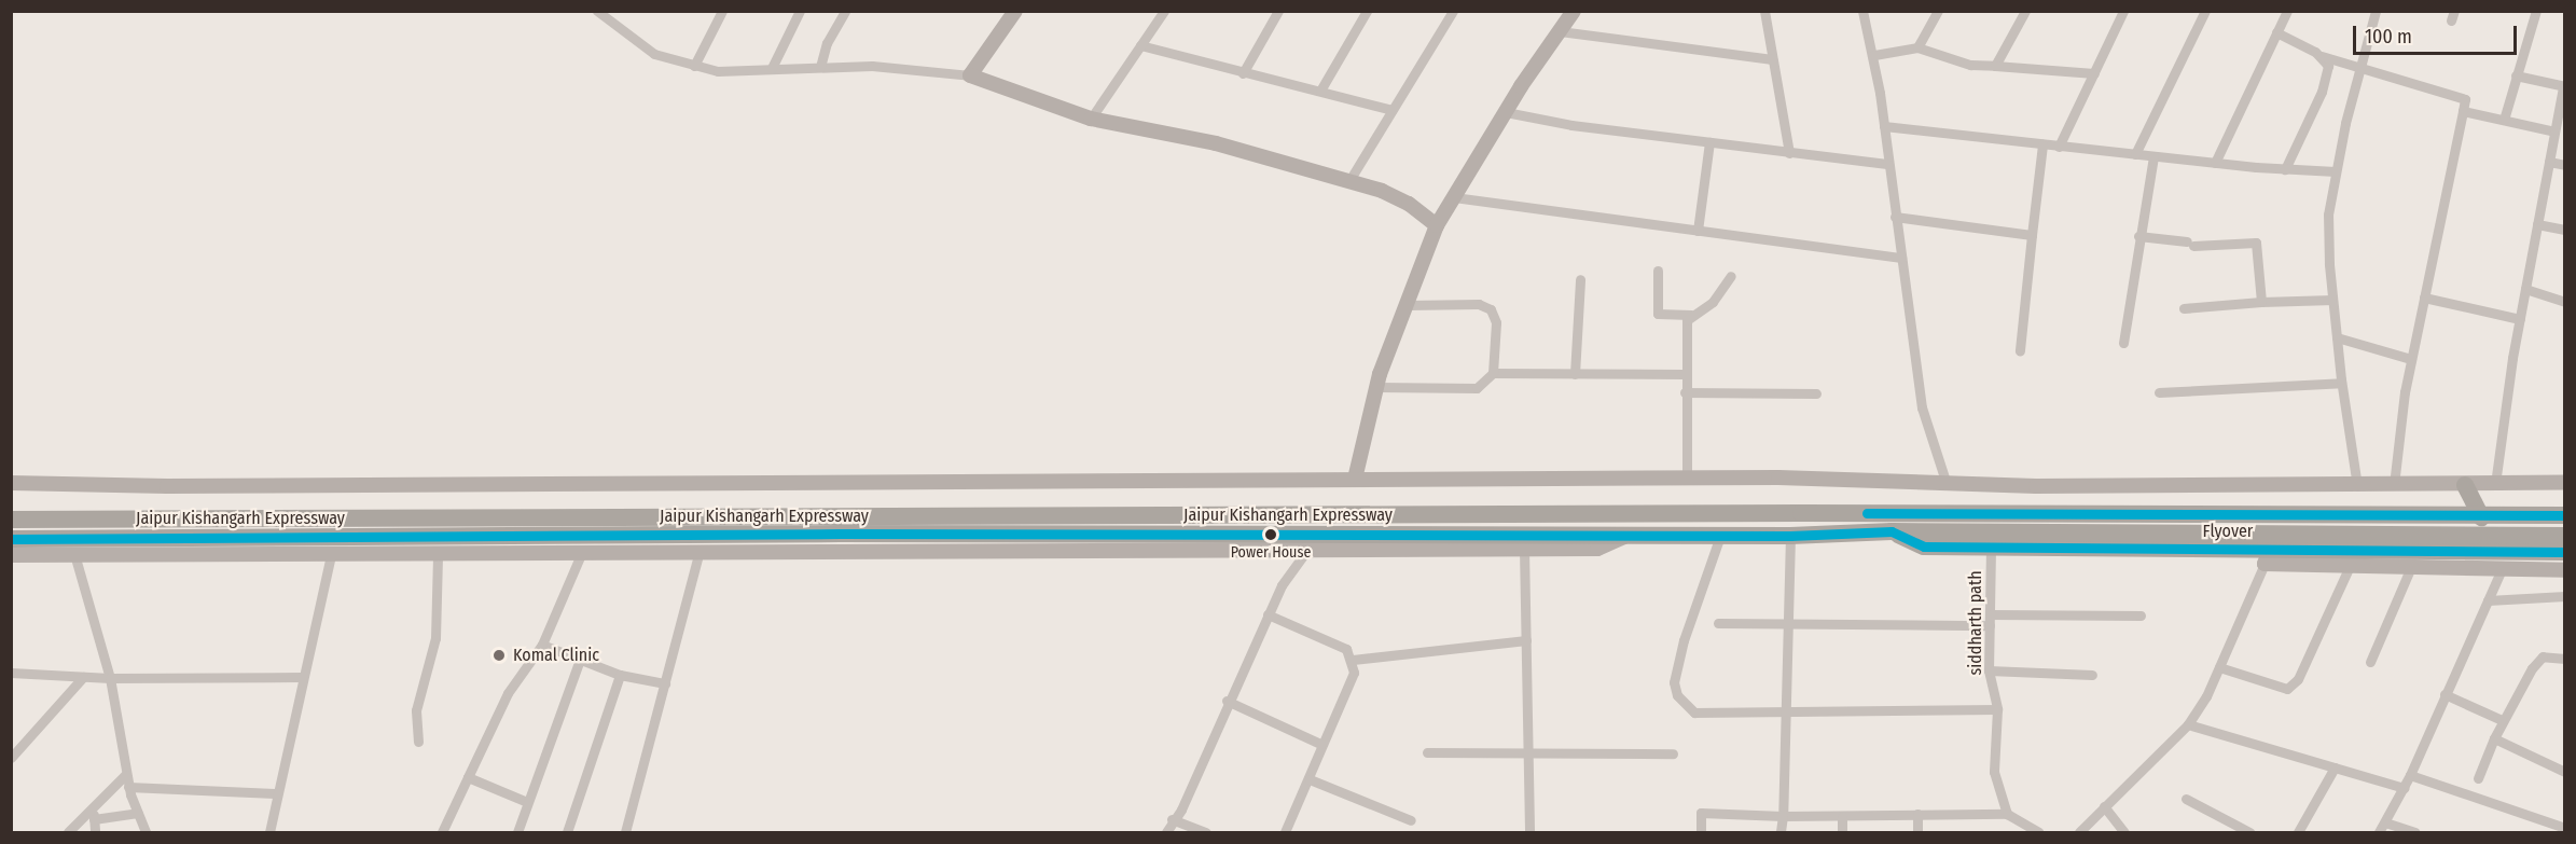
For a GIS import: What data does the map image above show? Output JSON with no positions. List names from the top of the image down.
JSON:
{
  "streets": {
    "highway": ["Jaipur Kishangarh Expressway", "Flyover"],
    "street": ["siddharth path"]
  },
  "crossings": [
    ["Jaipur Kishangarh Expressway", "Flyover"]
  ],
  "places": ["Power House", "Komal Clinic"],
  "scale_bar": "100 m"
}
